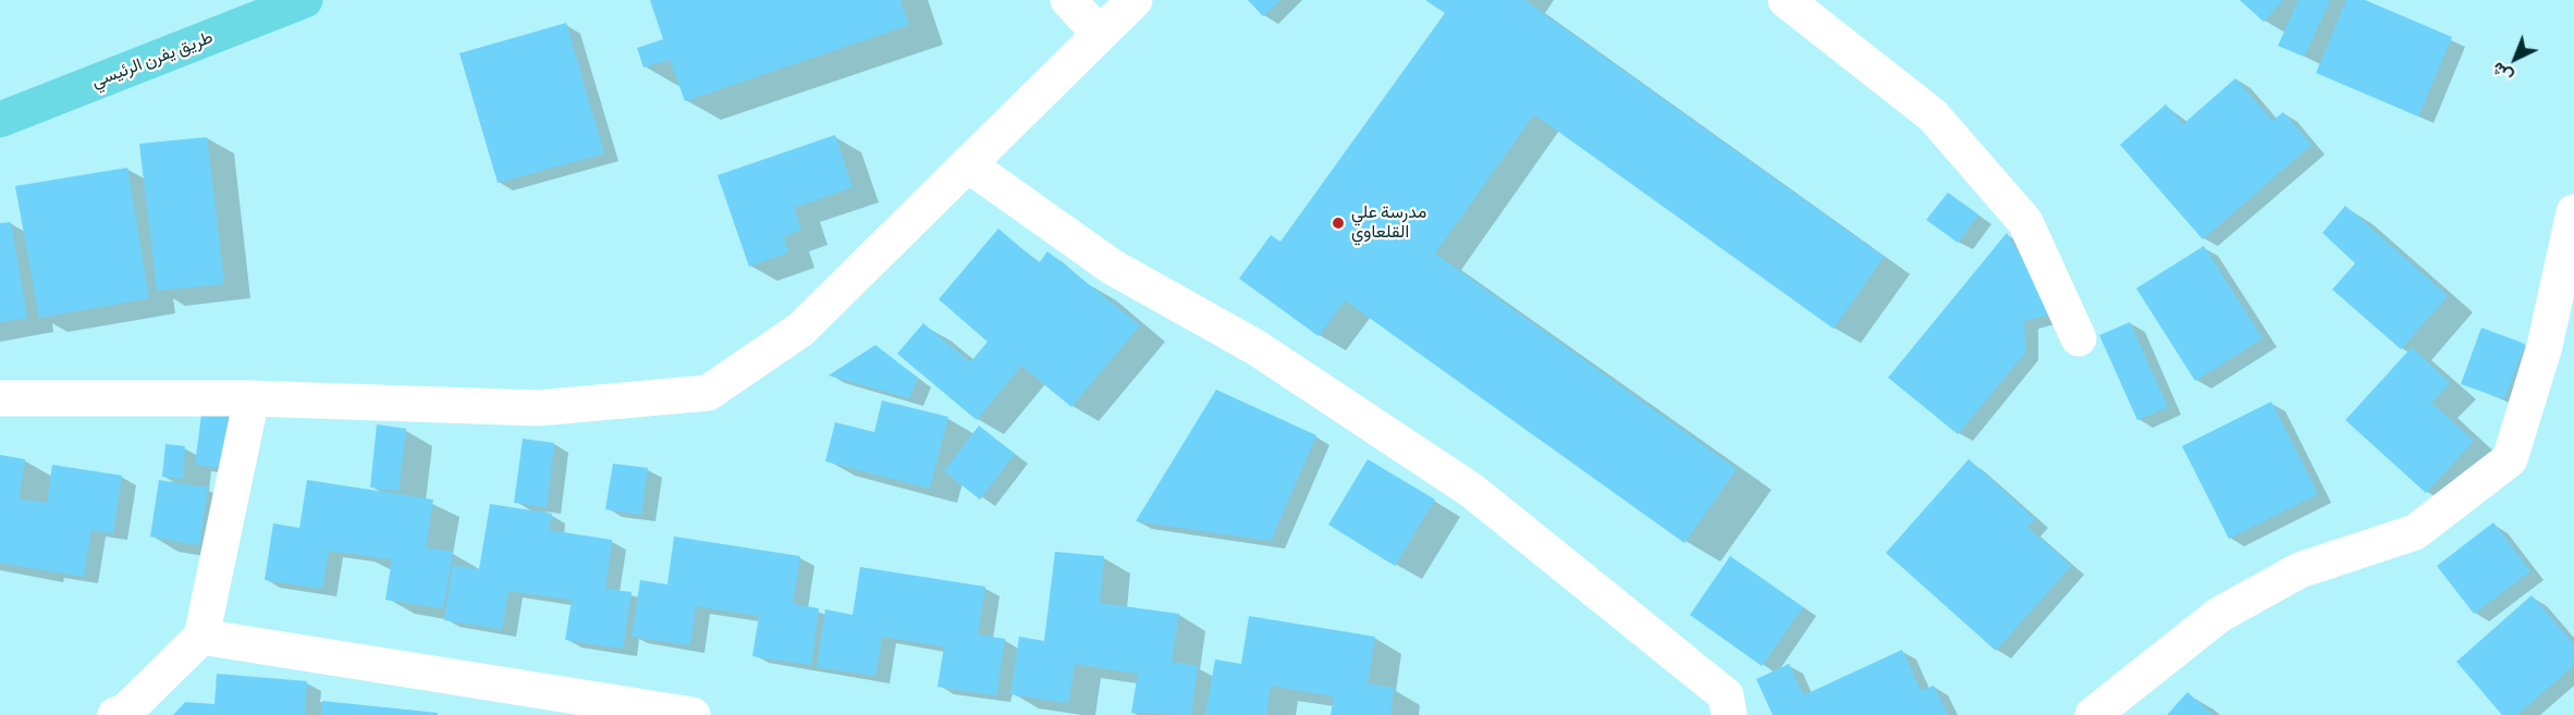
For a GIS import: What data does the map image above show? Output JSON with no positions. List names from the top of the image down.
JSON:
{
  "streets": {
    "main road": ["طريق يفرن الرئيسي"]
  },
  "places": ["مدرسة علي القلعاوي"],
  "north": "bottom left"
}
